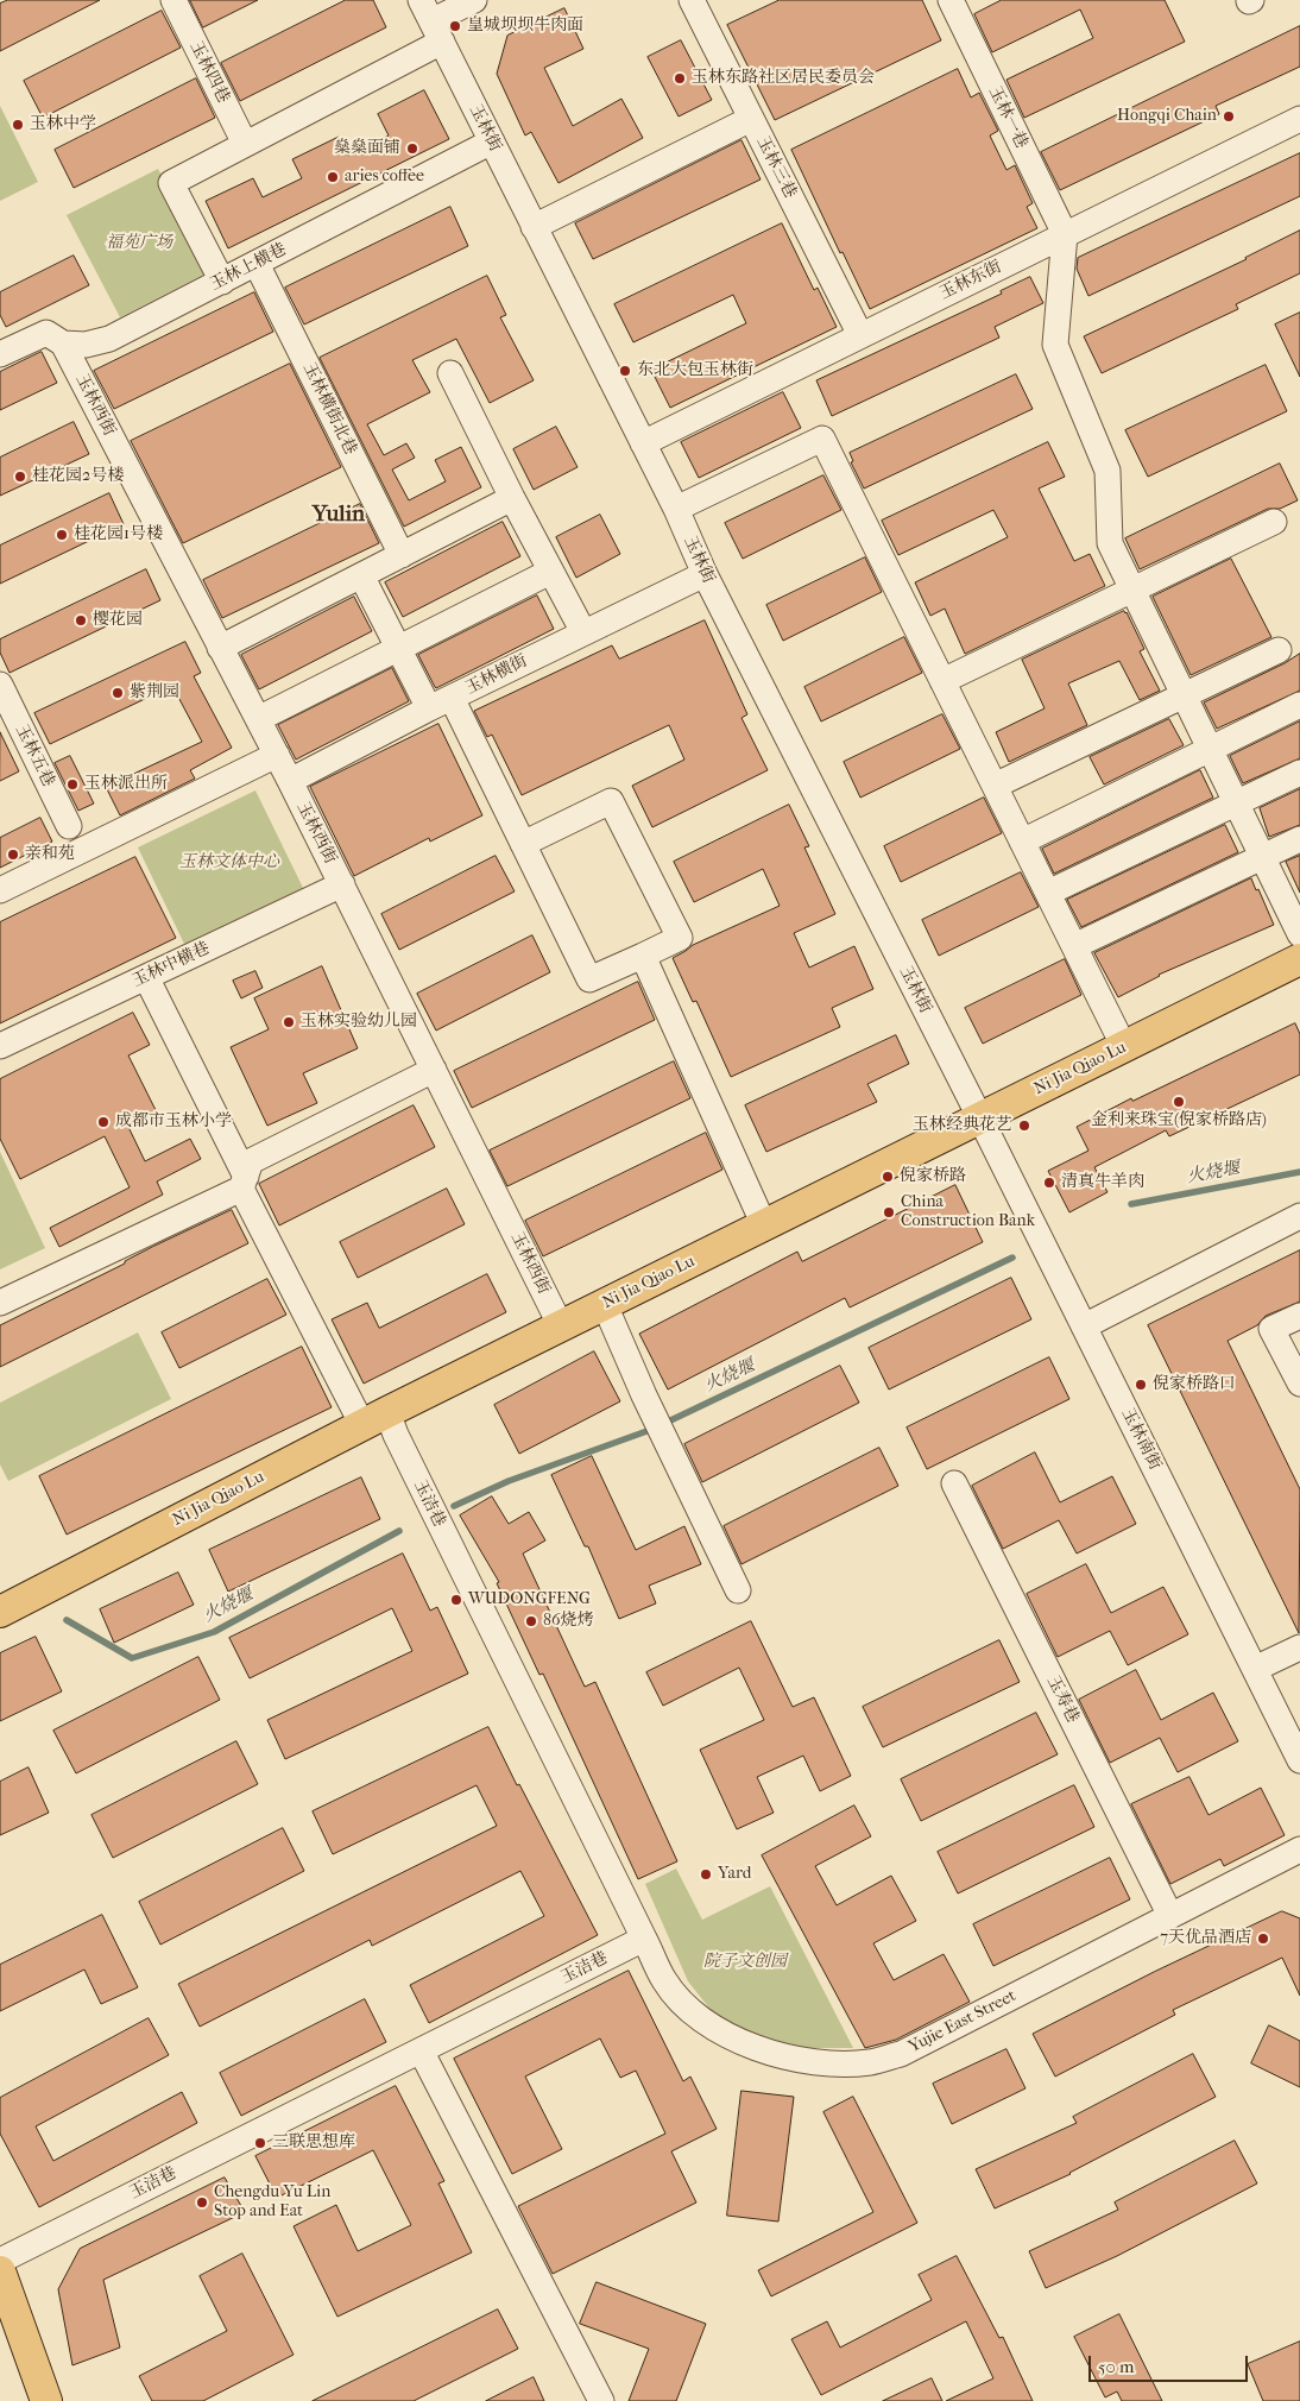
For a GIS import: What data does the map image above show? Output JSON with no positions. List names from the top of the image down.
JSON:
{
  "streets": {
    "main road": ["Ni Jia Qiao Lu"],
    "street": [
      "玉林四巷",
      "玉林一巷",
      "玉林街",
      "玉林三巷",
      "玉林上横巷",
      "玉林东街",
      "玉林西街",
      "玉林横街北巷",
      "玉林横街",
      "玉林五巷",
      "玉林中横巷",
      "玉林南街",
      "玉洁巷",
      "玉寿巷",
      "Yujie East Street"
    ]
  },
  "crossings": [
    ["玉林一巷", "玉林东街"],
    ["玉林街", "玉林上横巷"],
    ["玉林街", "玉林东街"],
    ["玉林街", "玉林横街"],
    ["玉林街", "Ni Jia Qiao Lu"],
    ["玉林街", "玉林南街"],
    ["玉林三巷", "玉林东街"],
    ["玉林上横巷", "玉林西街"],
    ["玉林上横巷", "玉林横街北巷"],
    ["玉林西街", "玉林横街"],
    ["玉林西街", "玉林中横巷"],
    ["玉林西街", "Ni Jia Qiao Lu"],
    ["玉林中横巷", "玉洁巷"],
    ["Ni Jia Qiao Lu", "玉林南街"],
    ["Ni Jia Qiao Lu", "玉洁巷"],
    ["玉洁巷", "Yujie East Street"],
    ["玉寿巷", "Yujie East Street"]
  ],
  "districts": ["Yulin"],
  "water": ["火烧堰"],
  "parks": ["福苑广场", "玉林文体中心", "院子文创园"],
  "places": [
    "皇城坝坝牛肉面",
    "玉林东路社区居民委员会",
    "Hongqi Chain",
    "玉林中学",
    "燊燊面铺",
    "aries coffee",
    "东北大包玉林街",
    "桂花园2号楼",
    "桂花园1号楼",
    "樱花园",
    "紫荆园",
    "玉林派出所",
    "亲和苑",
    "玉林实验幼儿园",
    "金利来珠宝(倪家桥路店)",
    "成都市玉林小学",
    "玉林经典花艺",
    "倪家桥路",
    "清真牛羊肉",
    "China Construction Bank",
    "倪家桥路口",
    "WUDONGFENG",
    "86烧烤",
    "Yard",
    "7天优品酒店",
    "三联思想库",
    "Chengdu Yu Lin Stop and Eat"
  ],
  "scale_bar": "50 m"
}
